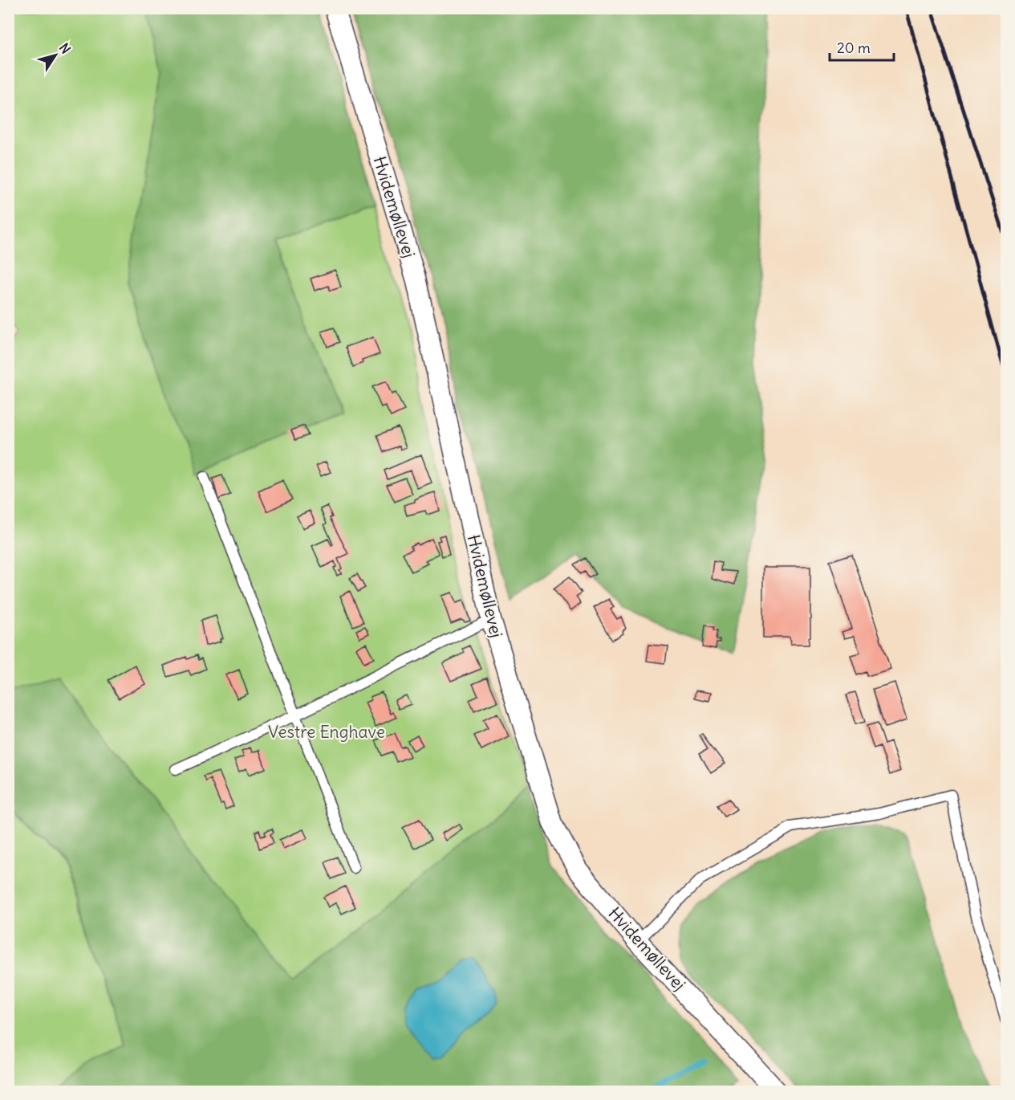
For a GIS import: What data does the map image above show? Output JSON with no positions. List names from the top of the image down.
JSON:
{
  "streets": {
    "street": ["Hvidemøllevej"]
  },
  "parks": ["Vestre Enghave"],
  "scale_bar": "20 m",
  "north": "top right"
}
